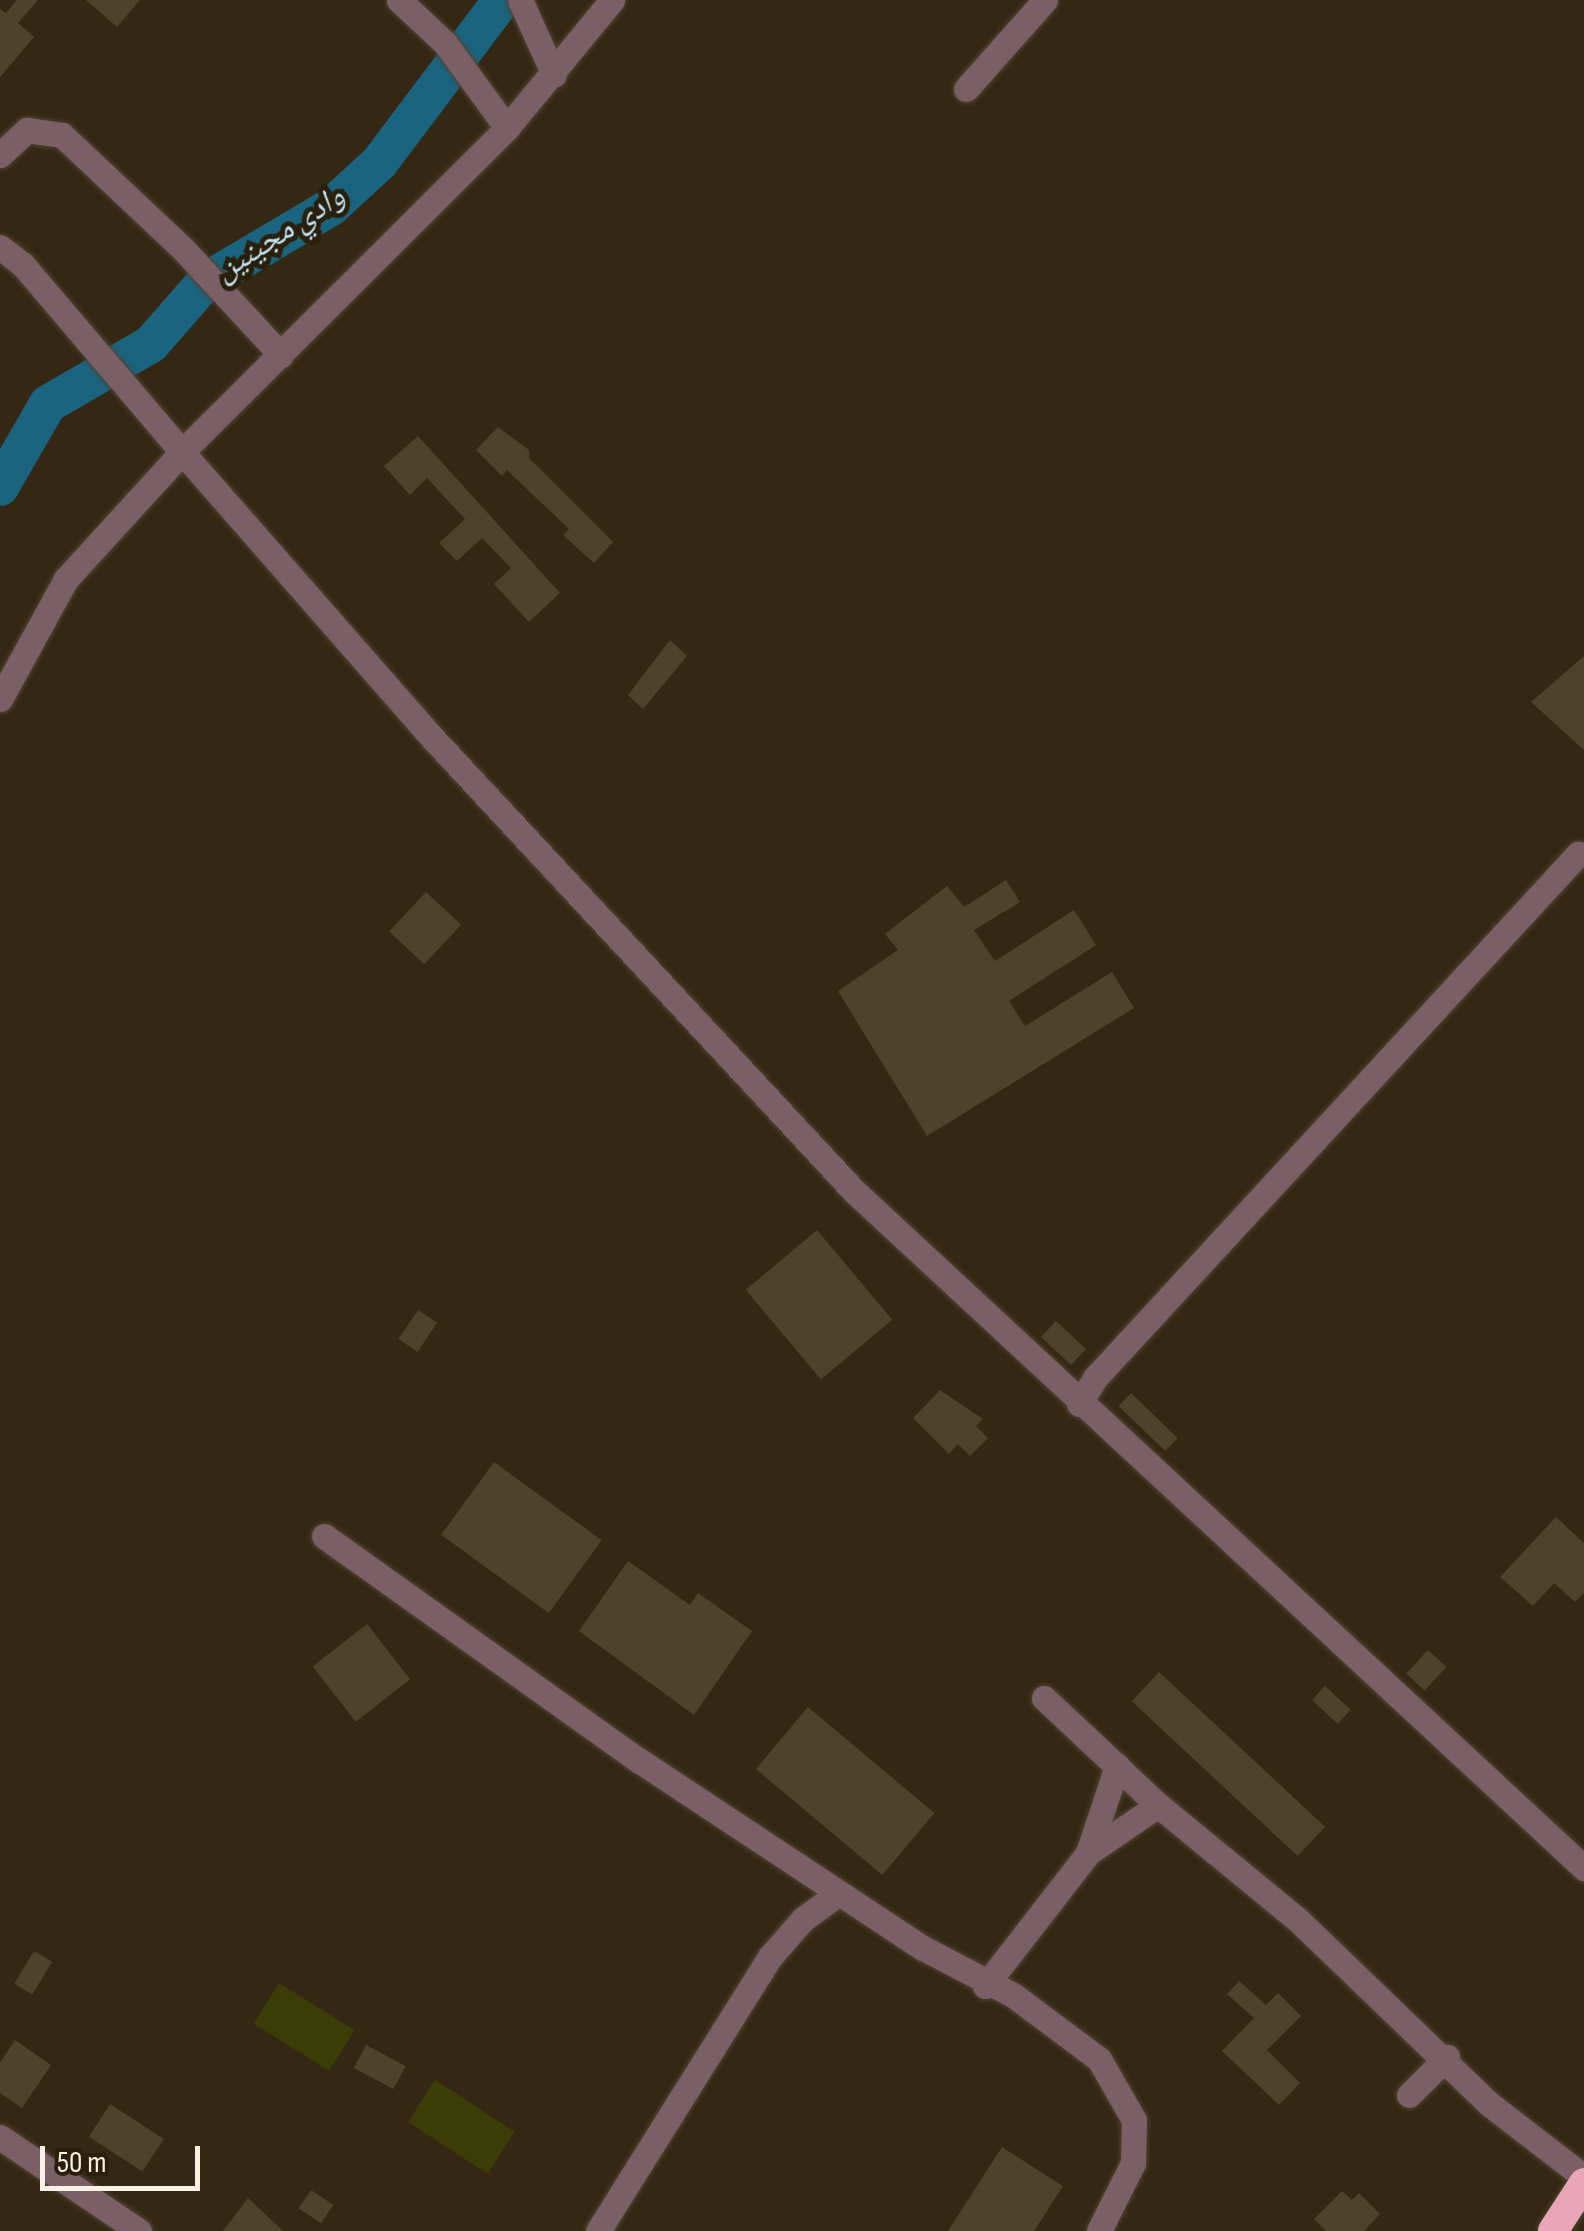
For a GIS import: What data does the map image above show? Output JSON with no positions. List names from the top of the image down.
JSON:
{
  "water": ["وادي مجينين"],
  "scale_bar": "50 m"
}
